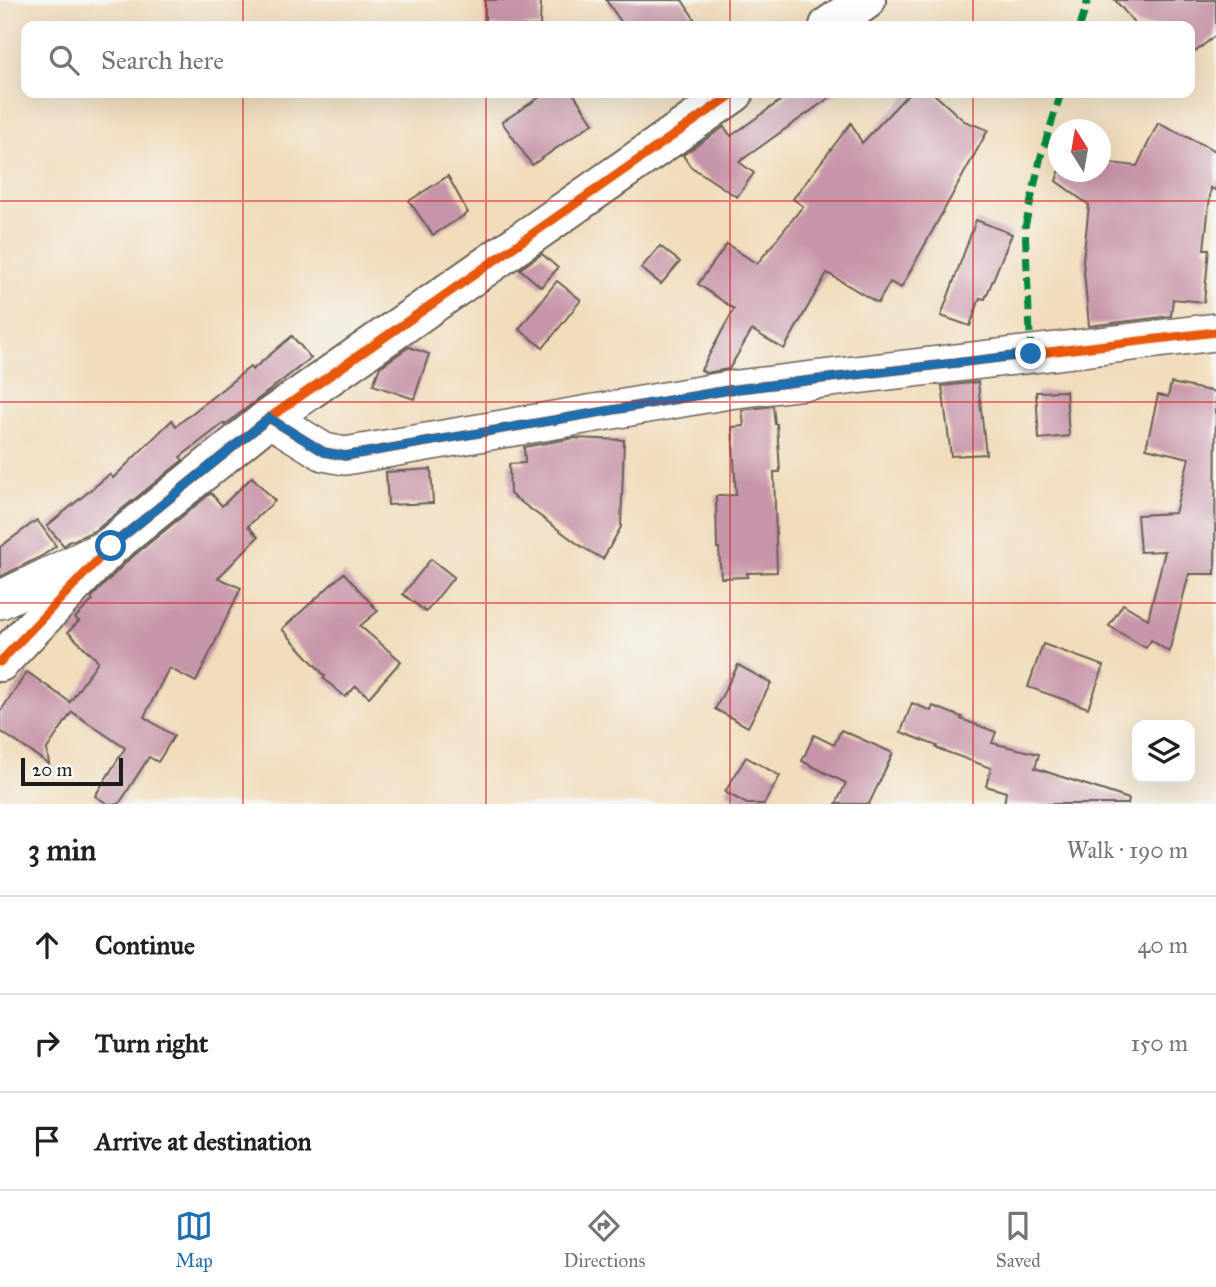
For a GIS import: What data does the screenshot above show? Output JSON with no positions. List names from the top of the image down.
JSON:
{
  "scale_bar": "20 m",
  "north": "top",
  "page": {
    "search": "Search here",
    "scale": "20 m",
    "heading": ["3 min", "Walk · 190 m"],
    "list": [
      ["Continue", "40 m"],
      ["Turn right", "150 m"],
      "Arrive at destination"
    ],
    "nav": ["Map", "Directions", "Saved"]
  }
}
